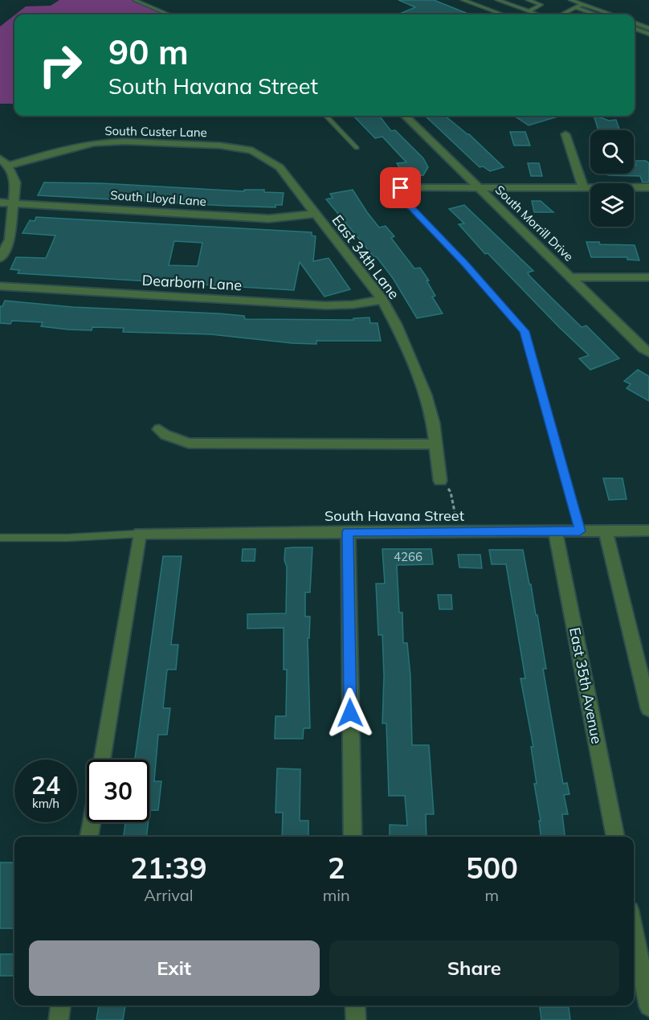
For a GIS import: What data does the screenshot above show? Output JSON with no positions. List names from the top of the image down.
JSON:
{
  "streets": {
    "street": [
      "South Custer Lane",
      "South Lloyd Lane",
      "South Morrill Drive",
      "East 34th Lane",
      "Dearborn Lane",
      "South Havana Street",
      "East 35th Avenue"
    ]
  },
  "crossings": [
    ["South Custer Lane", "East 34th Lane"],
    ["South Lloyd Lane", "East 34th Lane"],
    ["East 34th Lane", "Dearborn Lane"],
    ["South Havana Street", "East 35th Avenue"]
  ],
  "house_numbers": ["4266"],
  "page": {
    "turn": ["90 m", "South Havana Street"],
    "speed": "24 km/h",
    "limit": "30",
    "eta": [
      "21:39",
      "Arrival",
      "2",
      "min",
      "500",
      "m"
    ],
    "buttons": ["Exit", "Share"]
  }
}
